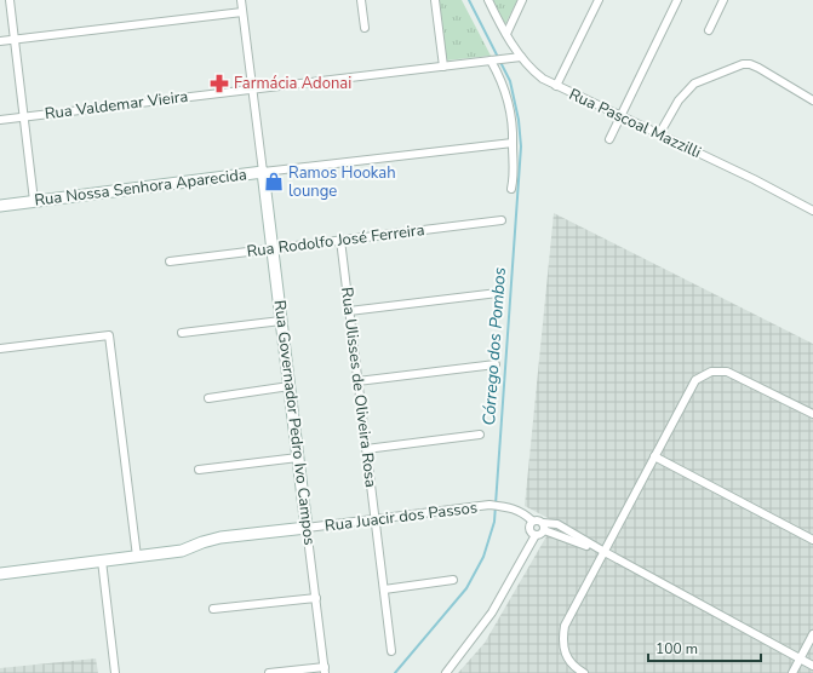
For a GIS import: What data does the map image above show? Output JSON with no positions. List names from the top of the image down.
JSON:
{
  "streets": {
    "street": [
      "Rua Valdemar Vieira",
      "Rua Pascoal Mazzilli",
      "Rua Nossa Senhora Aparecida",
      "Rua Rodolfo José Ferreira",
      "Rua Ulisses de Oliveira Rosa",
      "Rua Governador Pedro Ivo Campos",
      "Rua Juacir dos Passos"
    ]
  },
  "crossings": [
    ["Rua Valdemar Vieira", "Rua Pascoal Mazzilli"],
    ["Rua Nossa Senhora Aparecida", "Rua Governador Pedro Ivo Campos"],
    ["Rua Rodolfo José Ferreira", "Rua Ulisses de Oliveira Rosa"],
    ["Rua Rodolfo José Ferreira", "Rua Governador Pedro Ivo Campos"],
    ["Rua Ulisses de Oliveira Rosa", "Rua Juacir dos Passos"],
    ["Rua Governador Pedro Ivo Campos", "Rua Juacir dos Passos"]
  ],
  "water": ["Córrego dos Pombos"],
  "places": {
    "pharmacy": ["Farmácia Adonai"],
    "shop": ["Ramos Hookah lounge"]
  },
  "scale_bar": "100 m"
}
